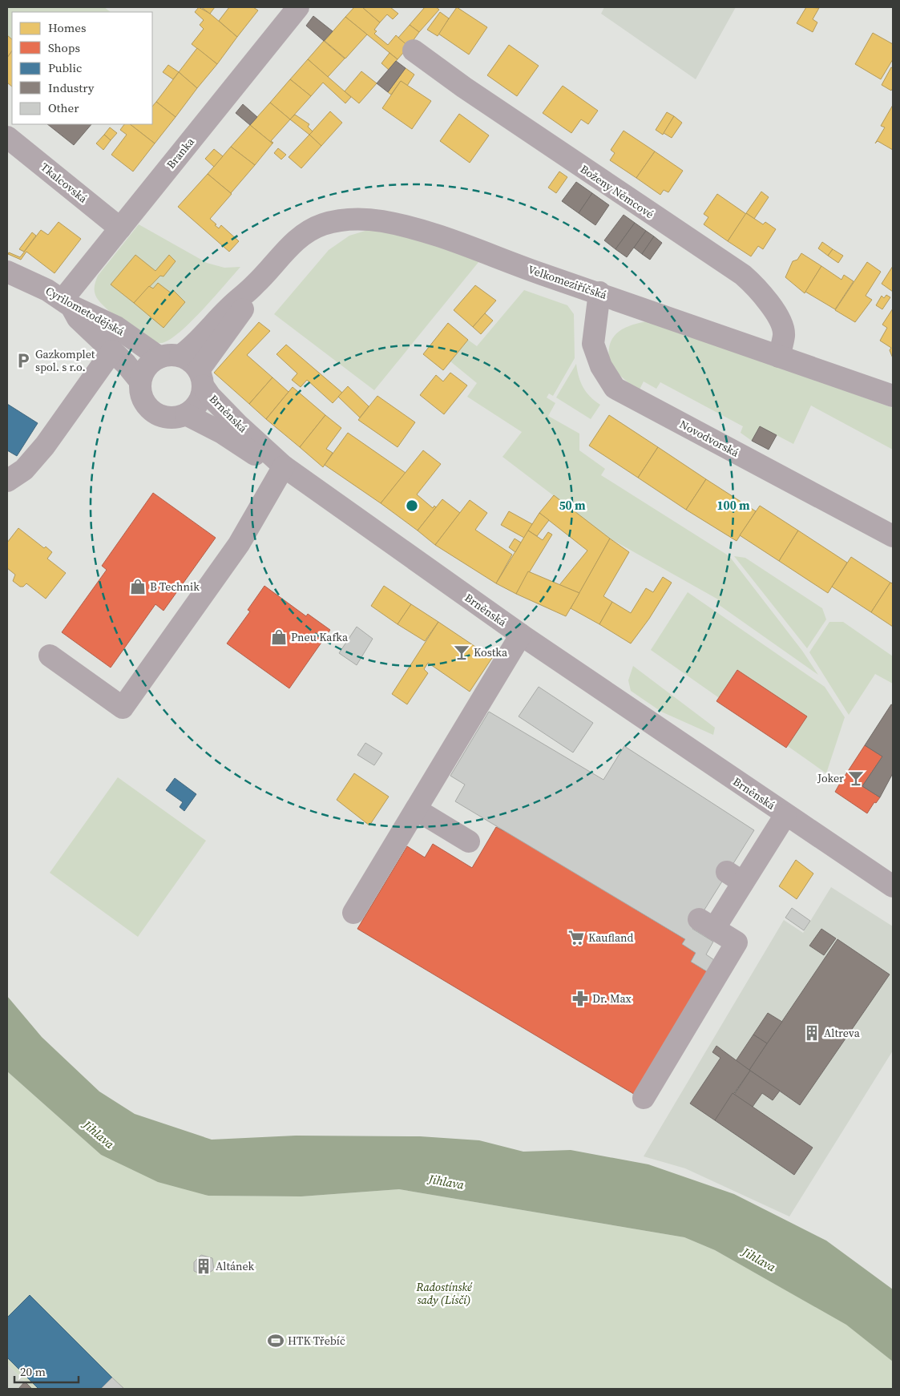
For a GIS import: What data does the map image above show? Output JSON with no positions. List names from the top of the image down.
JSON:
{
  "streets": {
    "street": [
      "Branka",
      "Tkalcovská",
      "Boženy Němcové",
      "Velkomeziříčská",
      "Cyrilometodějská",
      "Brněnská",
      "Novodvorská"
    ]
  },
  "crossings": [
    ["Branka", "Tkalcovská"],
    ["Branka", "Cyrilometodějská"],
    ["Boženy Němcové", "Velkomeziříčská"],
    ["Velkomeziříčská", "Novodvorská"],
    ["Cyrilometodějská", "Brněnská"]
  ],
  "water": ["Jihlava"],
  "parks": ["Radostínské sady (Lísčí)"],
  "places": {
    "parking": ["Gazkomplet spol. s r.o."],
    "shop": ["B Technik", "Pneu Kafka"],
    "bar": ["Kostka", "Joker"],
    "supermarket": ["Kaufland"],
    "pharmacy": ["Dr. Max"],
    "building": ["Altreva", "Altánek"],
    "sports": ["HTK Třebíč"]
  },
  "legend": [
    "Homes",
    "Shops",
    "Public",
    "Industry",
    "Other"
  ],
  "scale_bar": "20 m",
  "rings": ["50 m", "100 m"]
}
